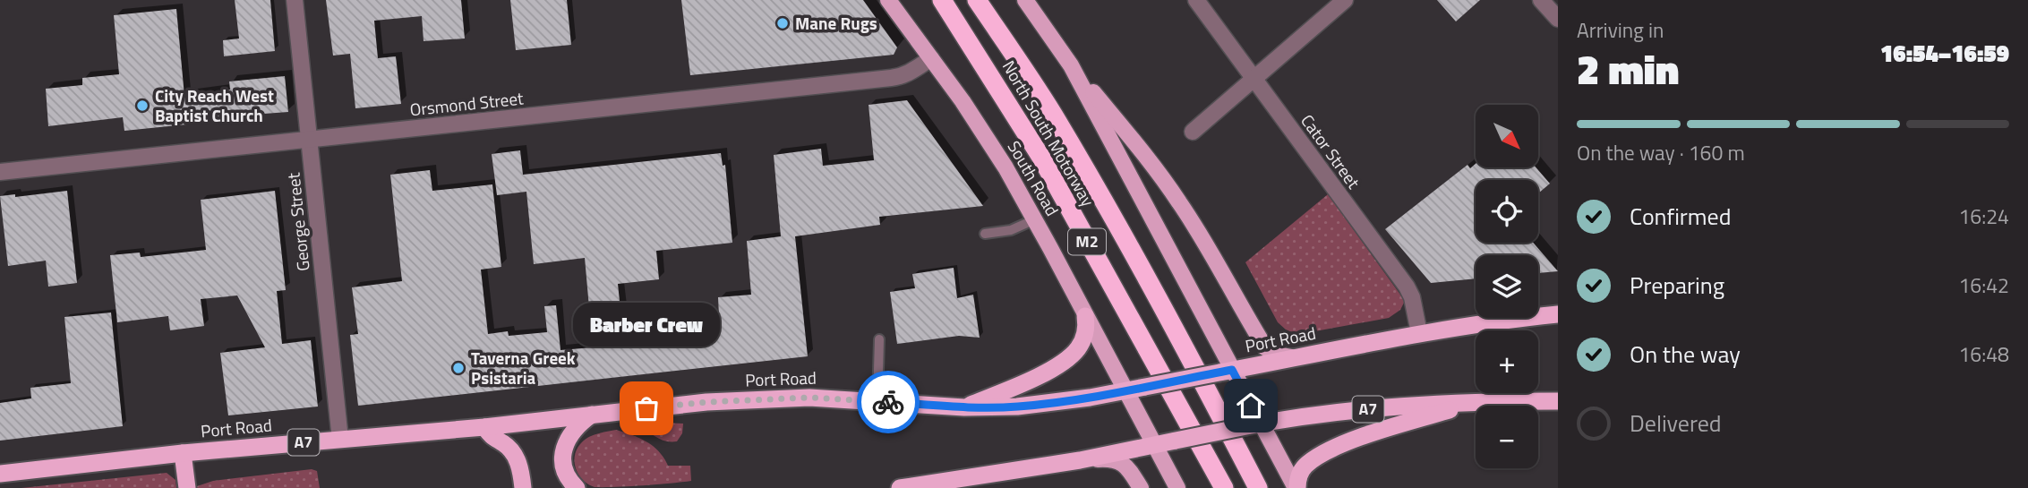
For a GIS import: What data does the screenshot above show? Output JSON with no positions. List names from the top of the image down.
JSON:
{
  "streets": {
    "highway": [
      "North South Motorway",
      "M2",
      "Port Road",
      "A7"
    ],
    "main road": ["South Road"],
    "street": ["Orsmond Street", "Cator Street", "George Street"]
  },
  "crossings": [
    ["Orsmond Street", "South Road"],
    ["Orsmond Street", "George Street"],
    ["Cator Street", "Port Road"],
    ["South Road", "Port Road"],
    ["South Road", "A7"],
    ["George Street", "Port Road"]
  ],
  "places": [
    "Mane Rugs",
    "City Reach West Baptist Church",
    "Taverna Greek Psistaria",
    "Barber Crew"
  ],
  "north": "bottom right",
  "page": {
    "heading": ["2 min", "Arriving in", "16:54–16:59"],
    "map_buttons": ["+", "−"],
    "bar": "On the way · 160 m",
    "list": [
      ["Confirmed", "16:24"],
      ["Preparing", "16:42"],
      ["On the way", "16:48"],
      "Delivered"
    ],
    "bubble": "Barber Crew"
  }
}
